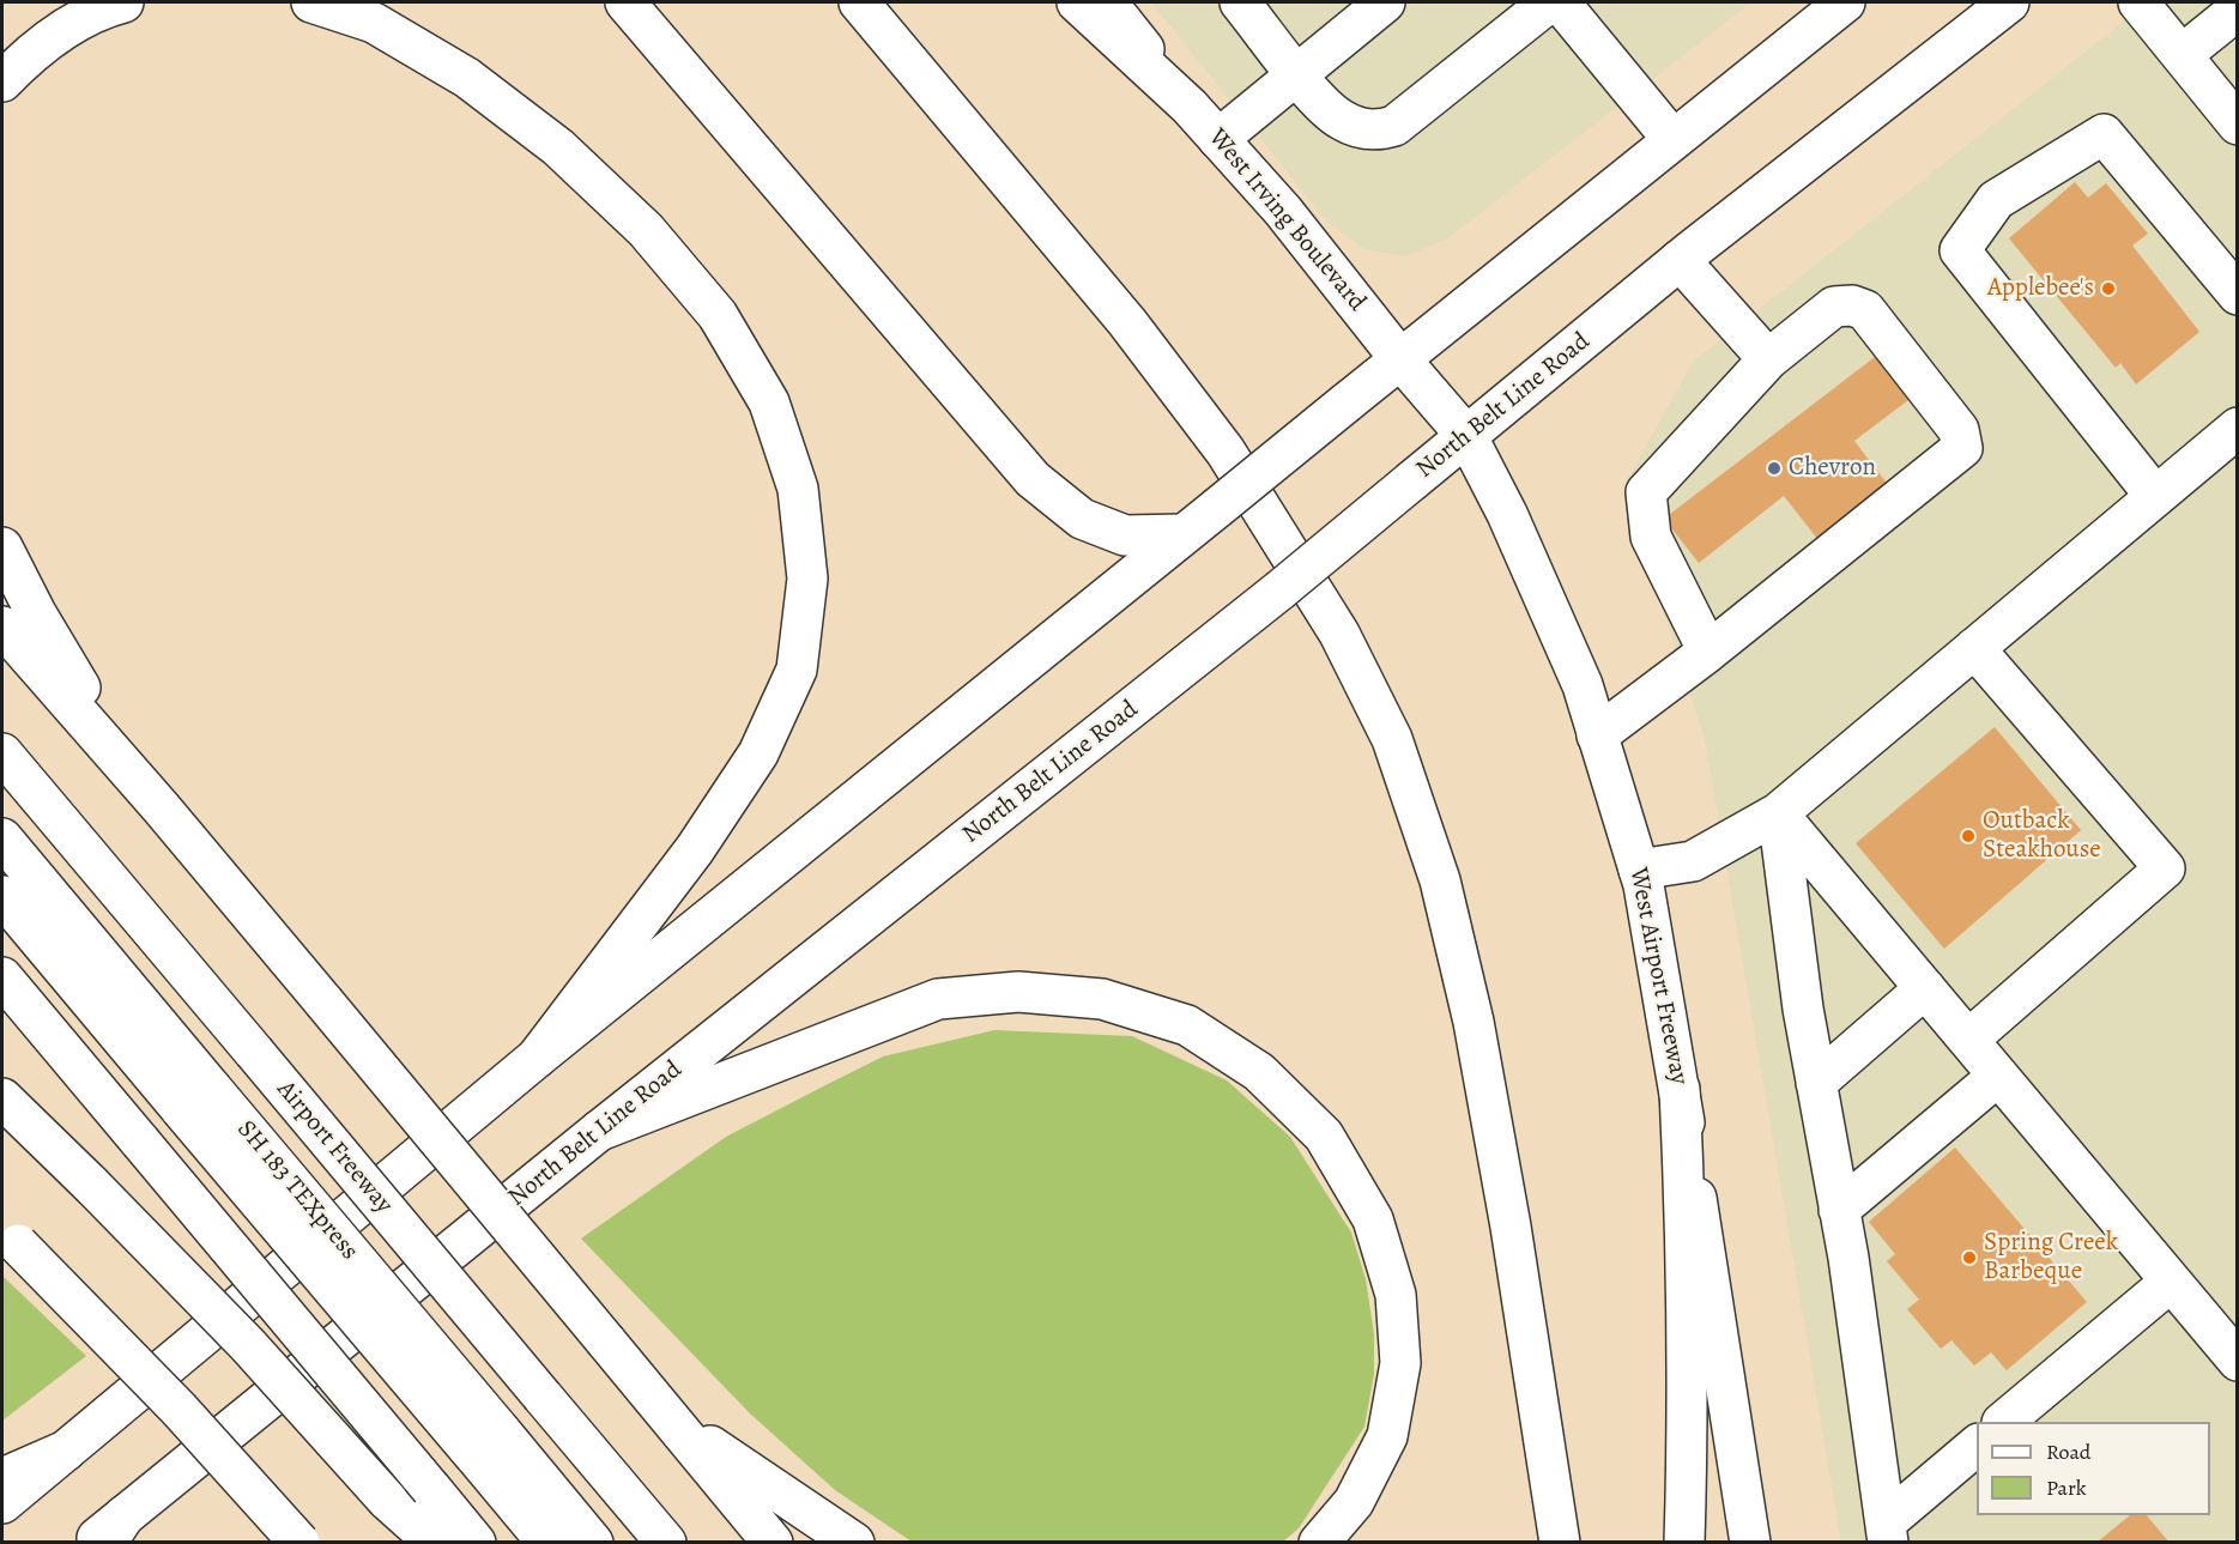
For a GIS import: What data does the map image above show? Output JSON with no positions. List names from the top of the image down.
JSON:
{
  "streets": {
    "main road": [
      "West Irving Boulevard",
      "North Belt Line Road",
      "West Airport Freeway",
      "Airport Freeway",
      "SH 183 TEXpress"
    ]
  },
  "crossings": [
    ["West Irving Boulevard", "North Belt Line Road"],
    ["West Irving Boulevard", "West Airport Freeway"],
    ["North Belt Line Road", "West Airport Freeway"]
  ],
  "places": [
    "Applebee's",
    "Chevron",
    "Outback Steakhouse",
    "Spring Creek Barbeque"
  ],
  "legend": ["Road", "Park"]
}
